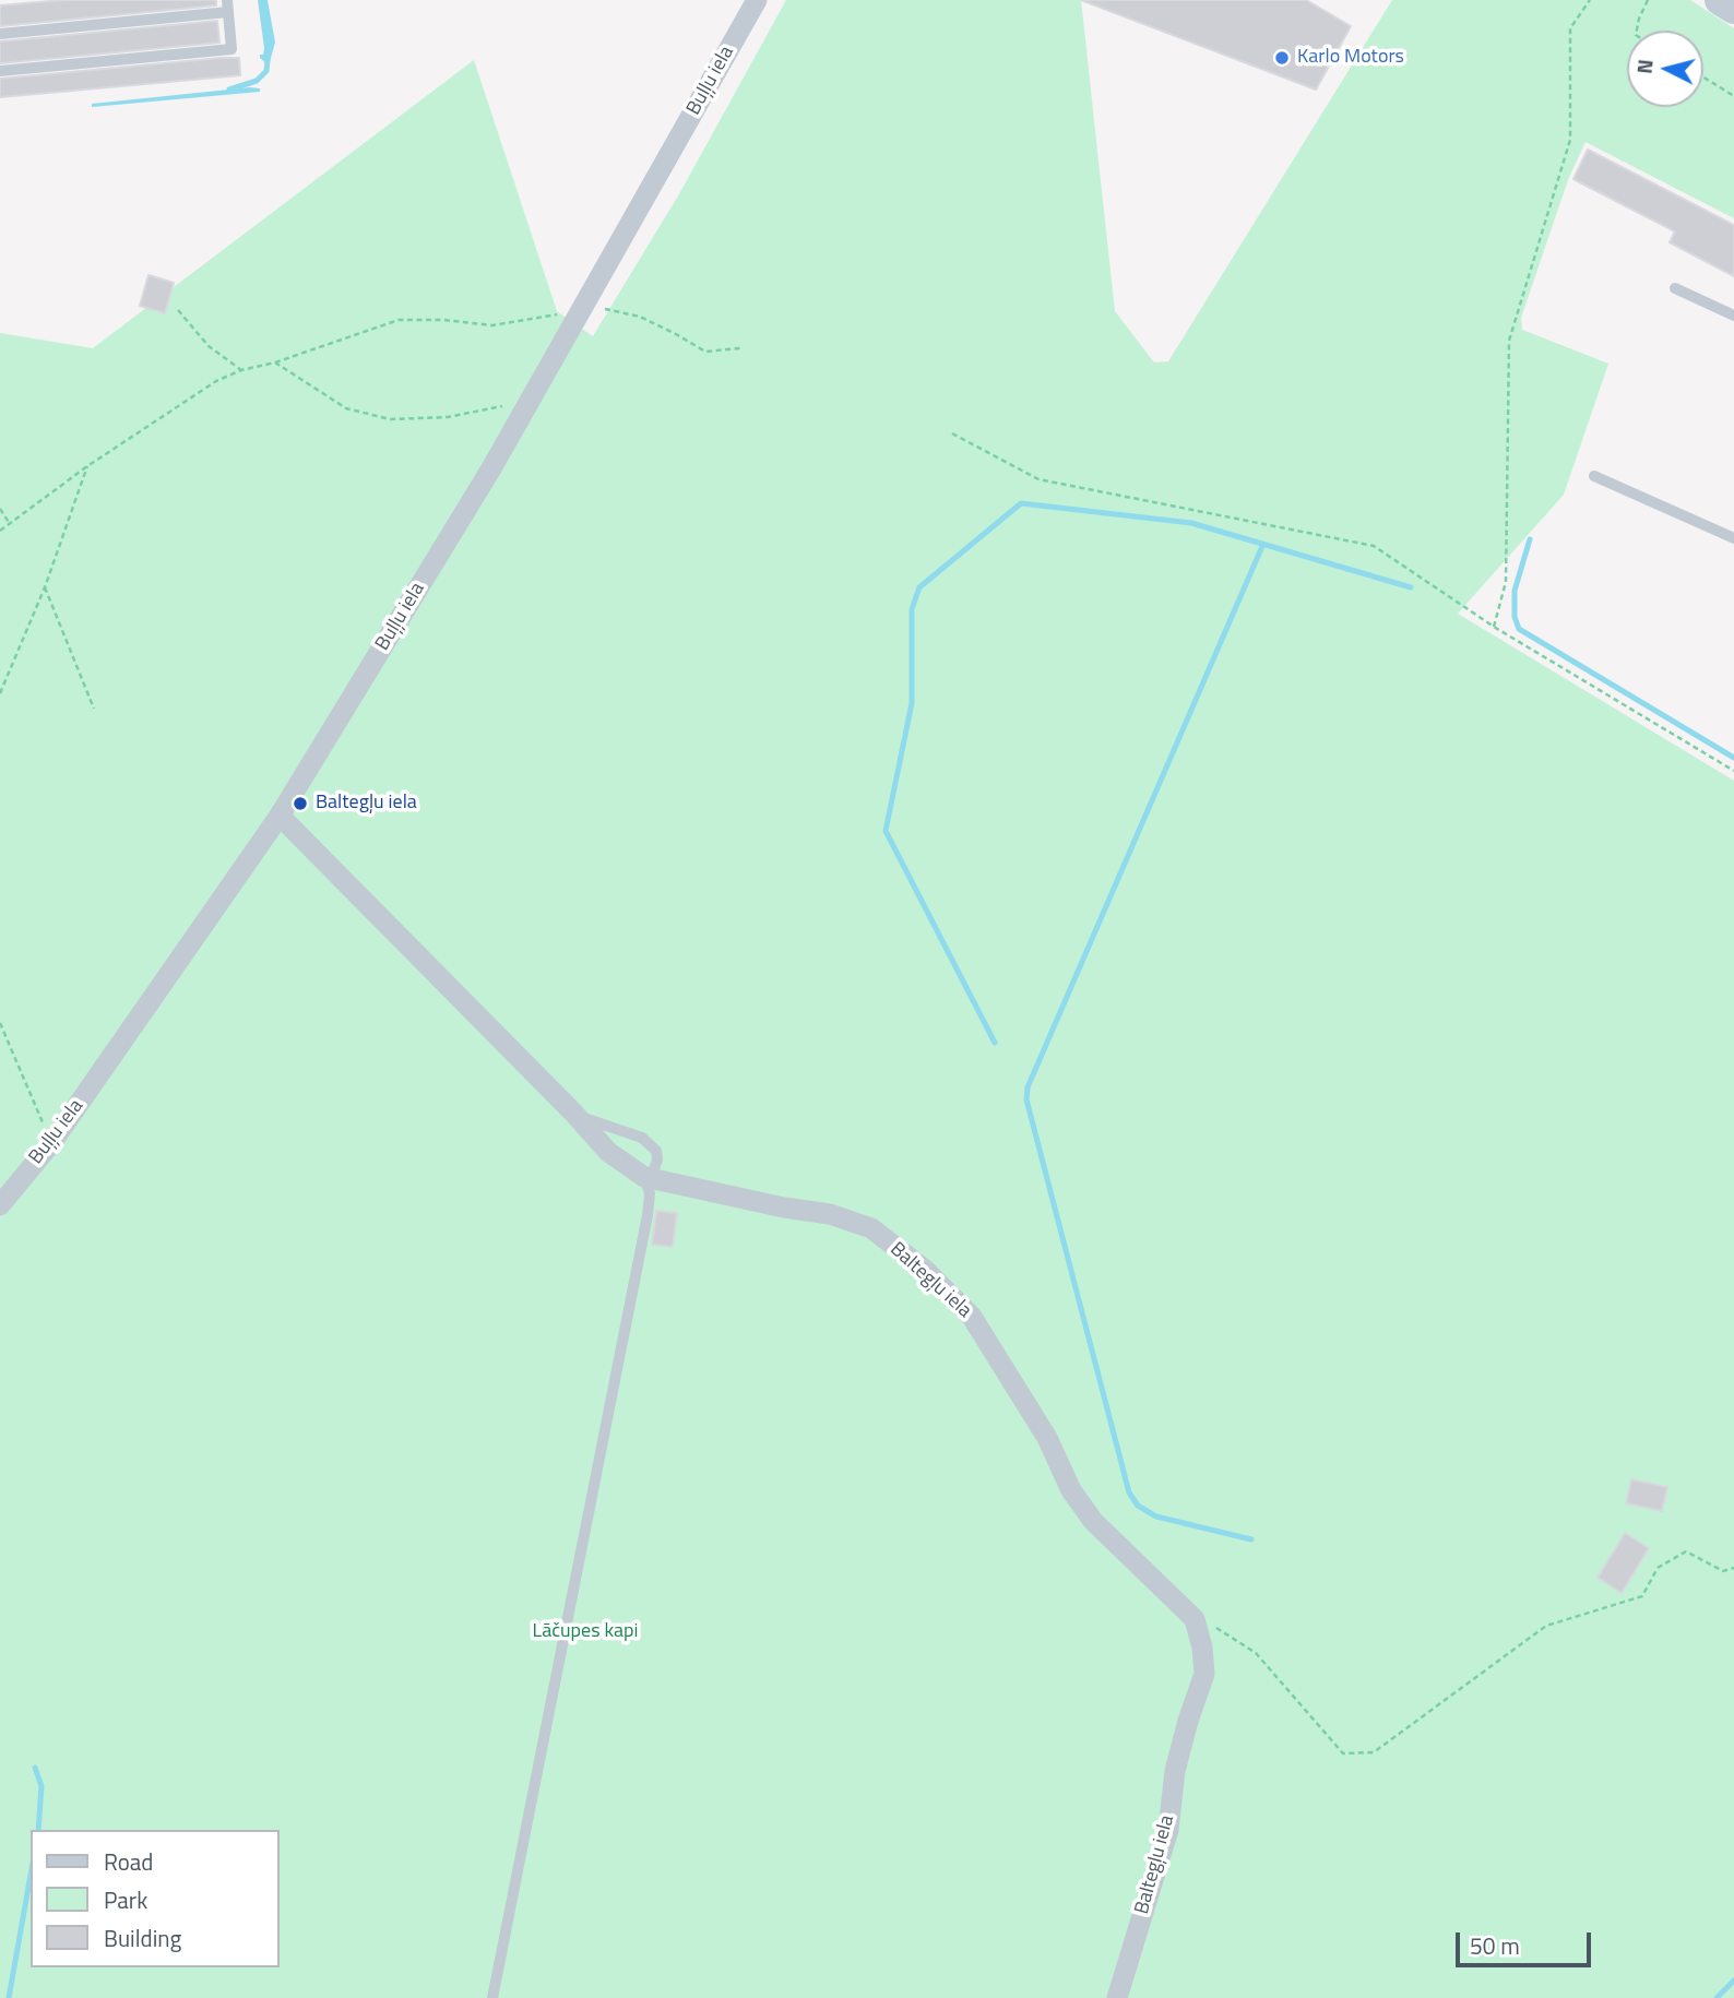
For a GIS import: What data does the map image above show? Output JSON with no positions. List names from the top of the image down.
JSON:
{
  "streets": {
    "street": ["Buļļu iela", "Baltegļu iela"]
  },
  "crossings": [
    ["Buļļu iela", "Baltegļu iela"]
  ],
  "parks": ["Lāčupes kapi"],
  "places": ["Karlo Motors", "Baltegļu iela"],
  "legend": ["Road", "Park", "Building"],
  "scale_bar": "50 m",
  "north": "left"
}
